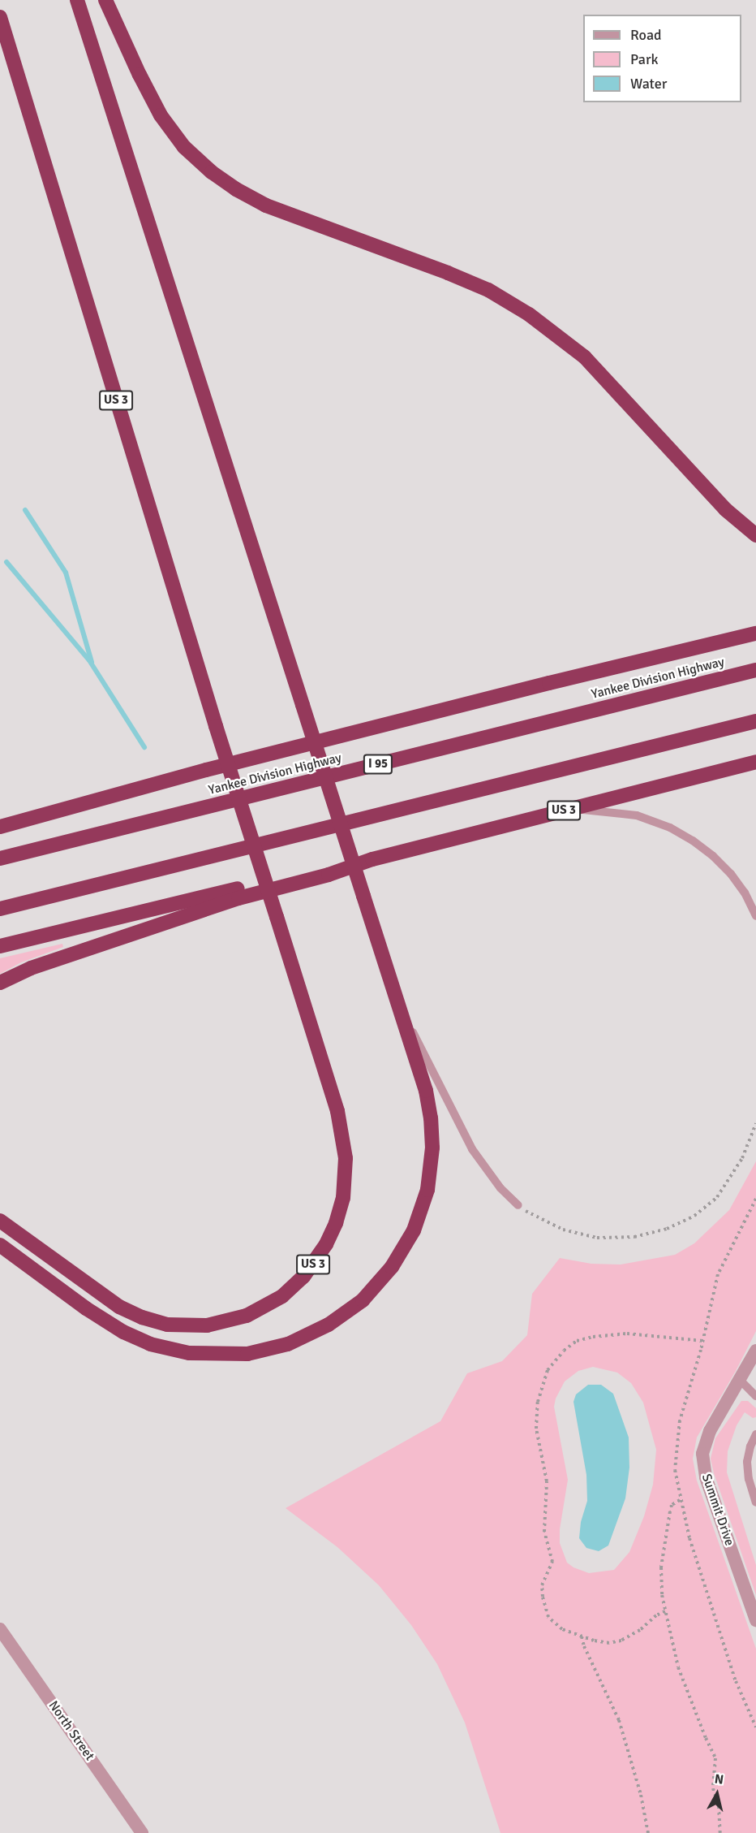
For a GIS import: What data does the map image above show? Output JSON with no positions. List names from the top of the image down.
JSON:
{
  "streets": {
    "highway": ["US 3", "Yankee Division Highway", "I 95"],
    "street": ["Summit Drive", "North Street"]
  },
  "legend": ["Road", "Park", "Water"],
  "north": "top"
}
